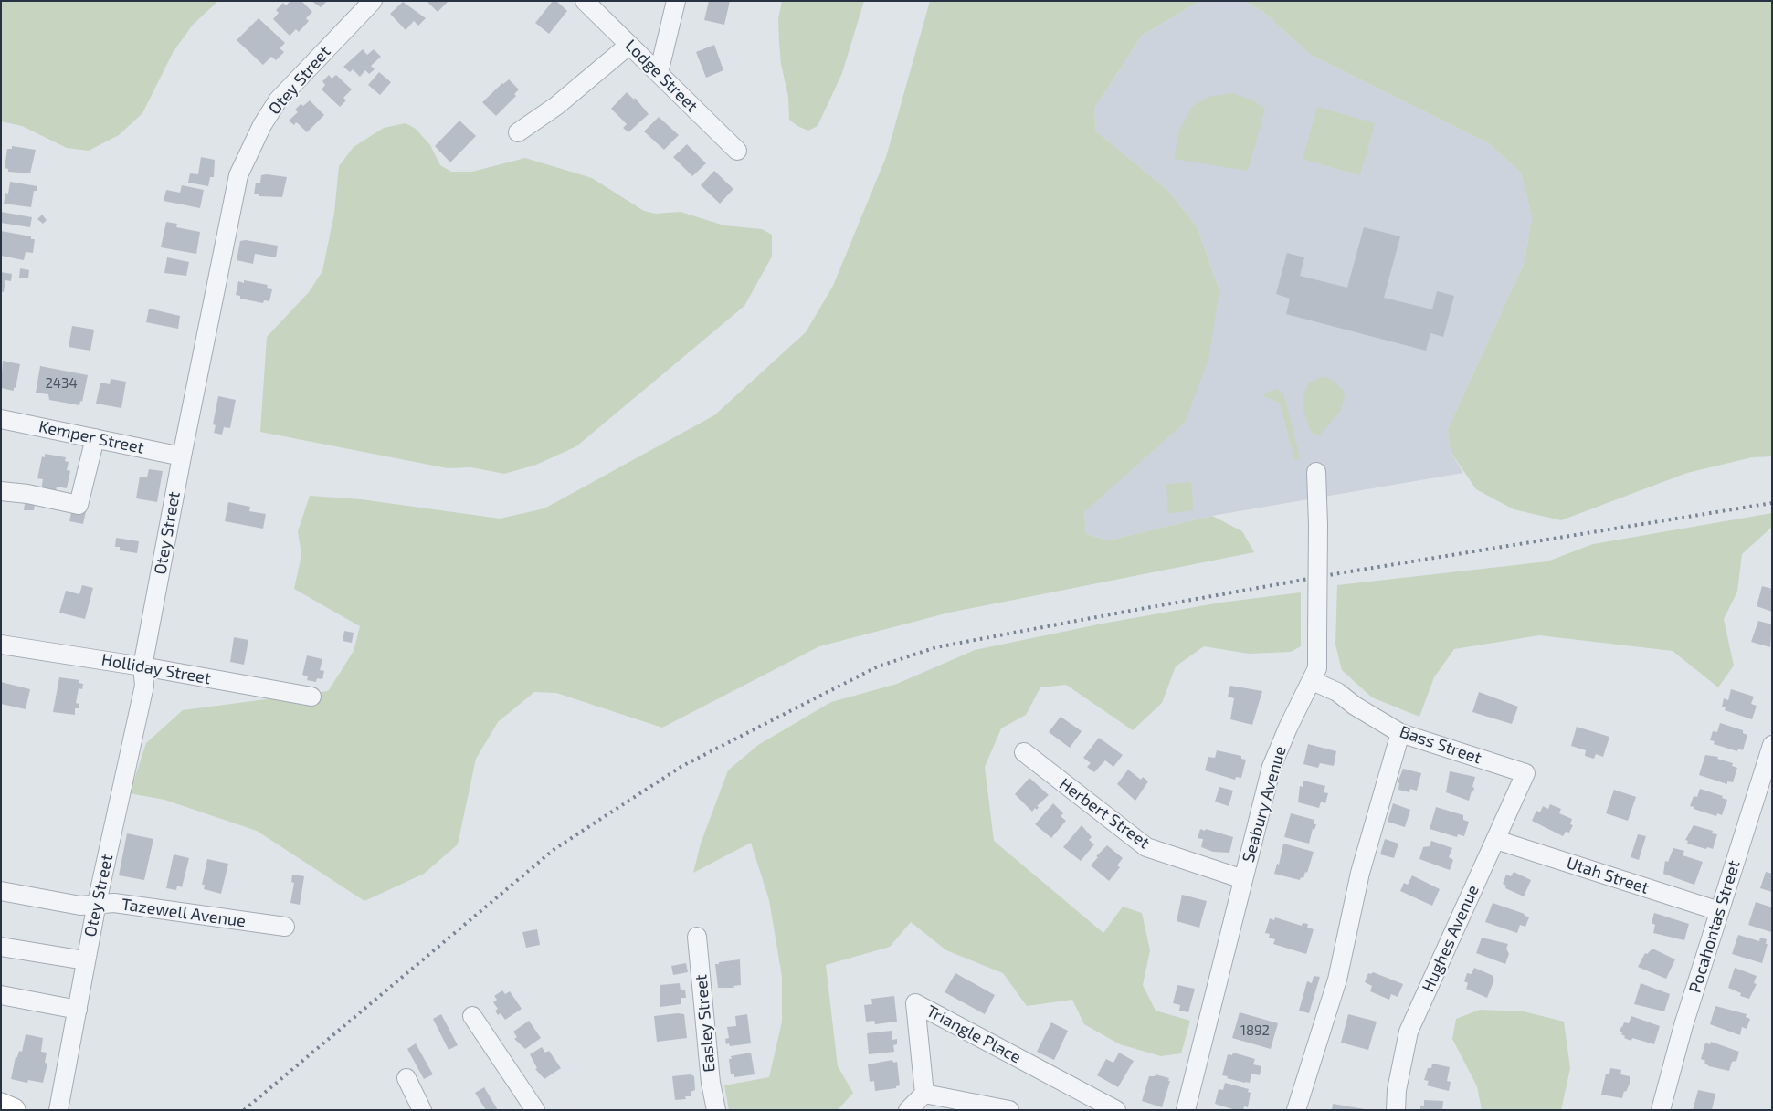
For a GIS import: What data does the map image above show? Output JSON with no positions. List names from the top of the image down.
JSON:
{
  "streets": {
    "street": [
      "Lodge Street",
      "Otey Street",
      "Kemper Street",
      "Holliday Street",
      "Bass Street",
      "Seabury Avenue",
      "Herbert Street",
      "Utah Street",
      "Tazewell Avenue",
      "Pocahontas Street",
      "Hughes Avenue",
      "Easley Street",
      "Triangle Place"
    ]
  },
  "crossings": [
    ["Otey Street", "Kemper Street"],
    ["Otey Street", "Holliday Street"],
    ["Otey Street", "Tazewell Avenue"],
    ["Bass Street", "Seabury Avenue"],
    ["Bass Street", "Hughes Avenue"],
    ["Seabury Avenue", "Herbert Street"],
    ["Utah Street", "Pocahontas Street"],
    ["Utah Street", "Hughes Avenue"]
  ],
  "house_numbers": ["2434", "1892"]
}
